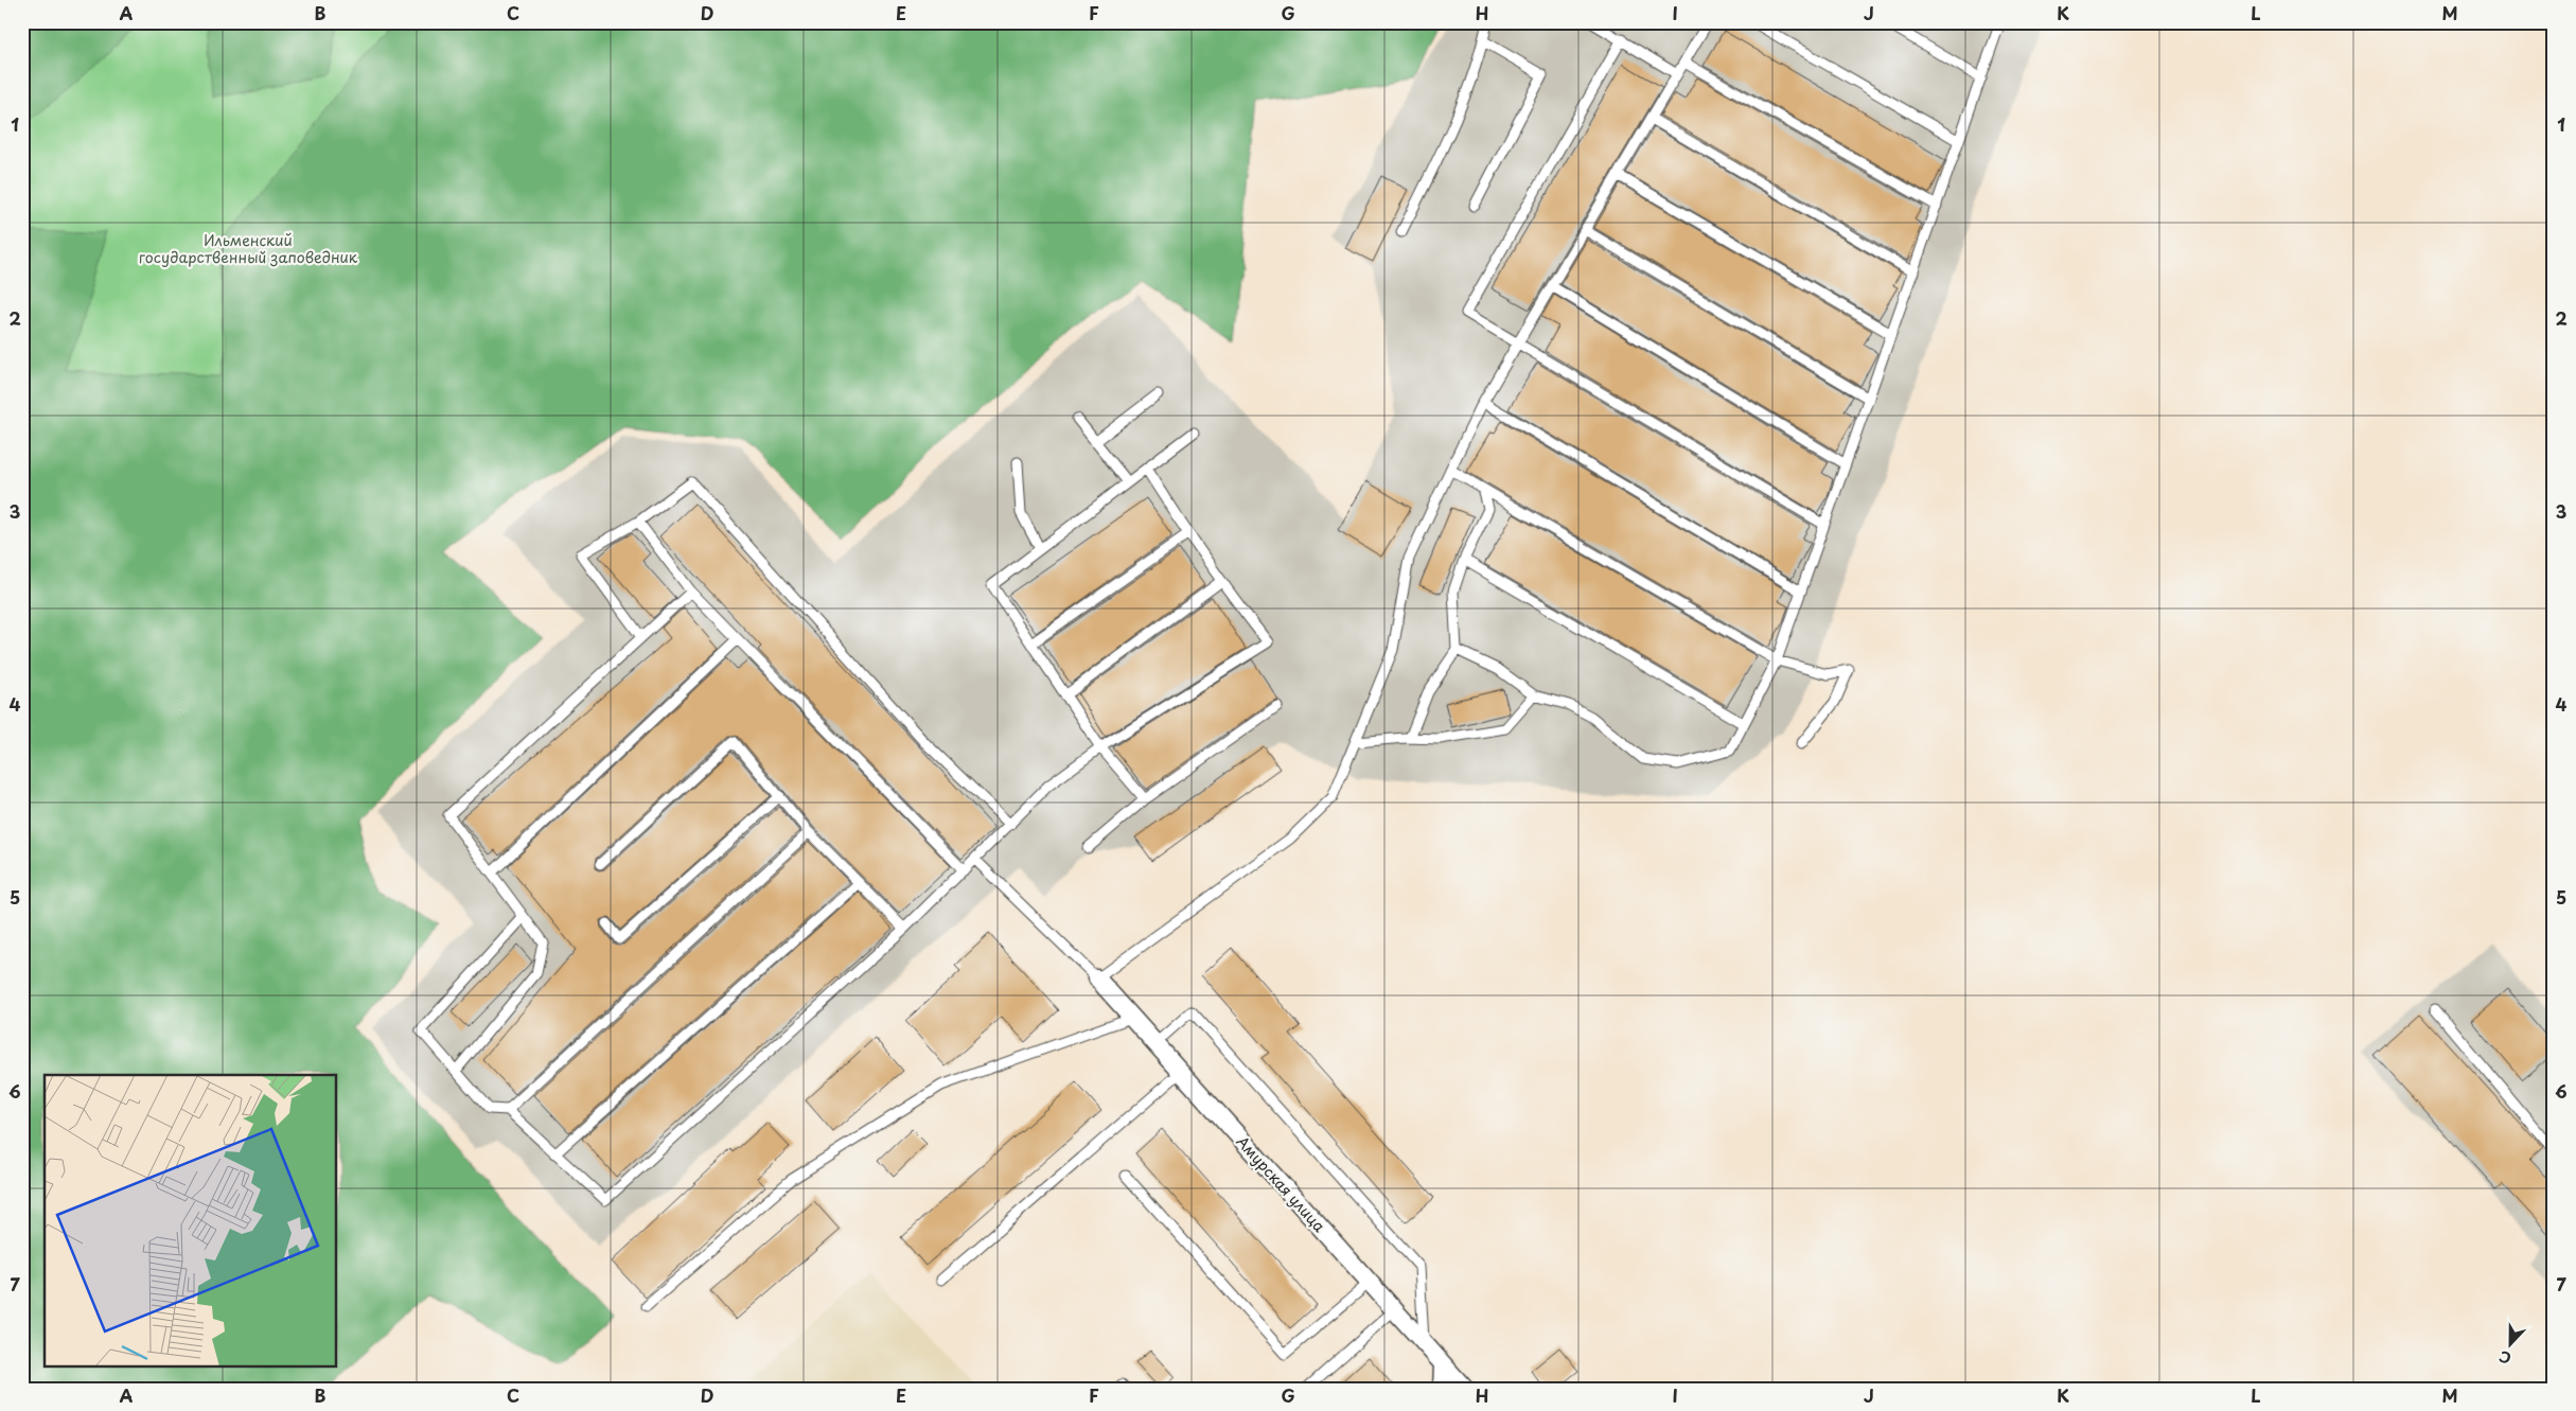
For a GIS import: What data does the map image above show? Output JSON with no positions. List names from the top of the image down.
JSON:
{
  "streets": {
    "street": ["Амурская улица"]
  },
  "parks": ["Ильменский государственный заповедник"],
  "north": "bottom",
  "grid": {
    "columns": [
      "A",
      "B",
      "C",
      "D",
      "E",
      "F",
      "G",
      "H",
      "I",
      "J",
      "K",
      "L",
      "M"
    ],
    "rows": [
      "1",
      "2",
      "3",
      "4",
      "5",
      "6",
      "7"
    ]
  }
}
